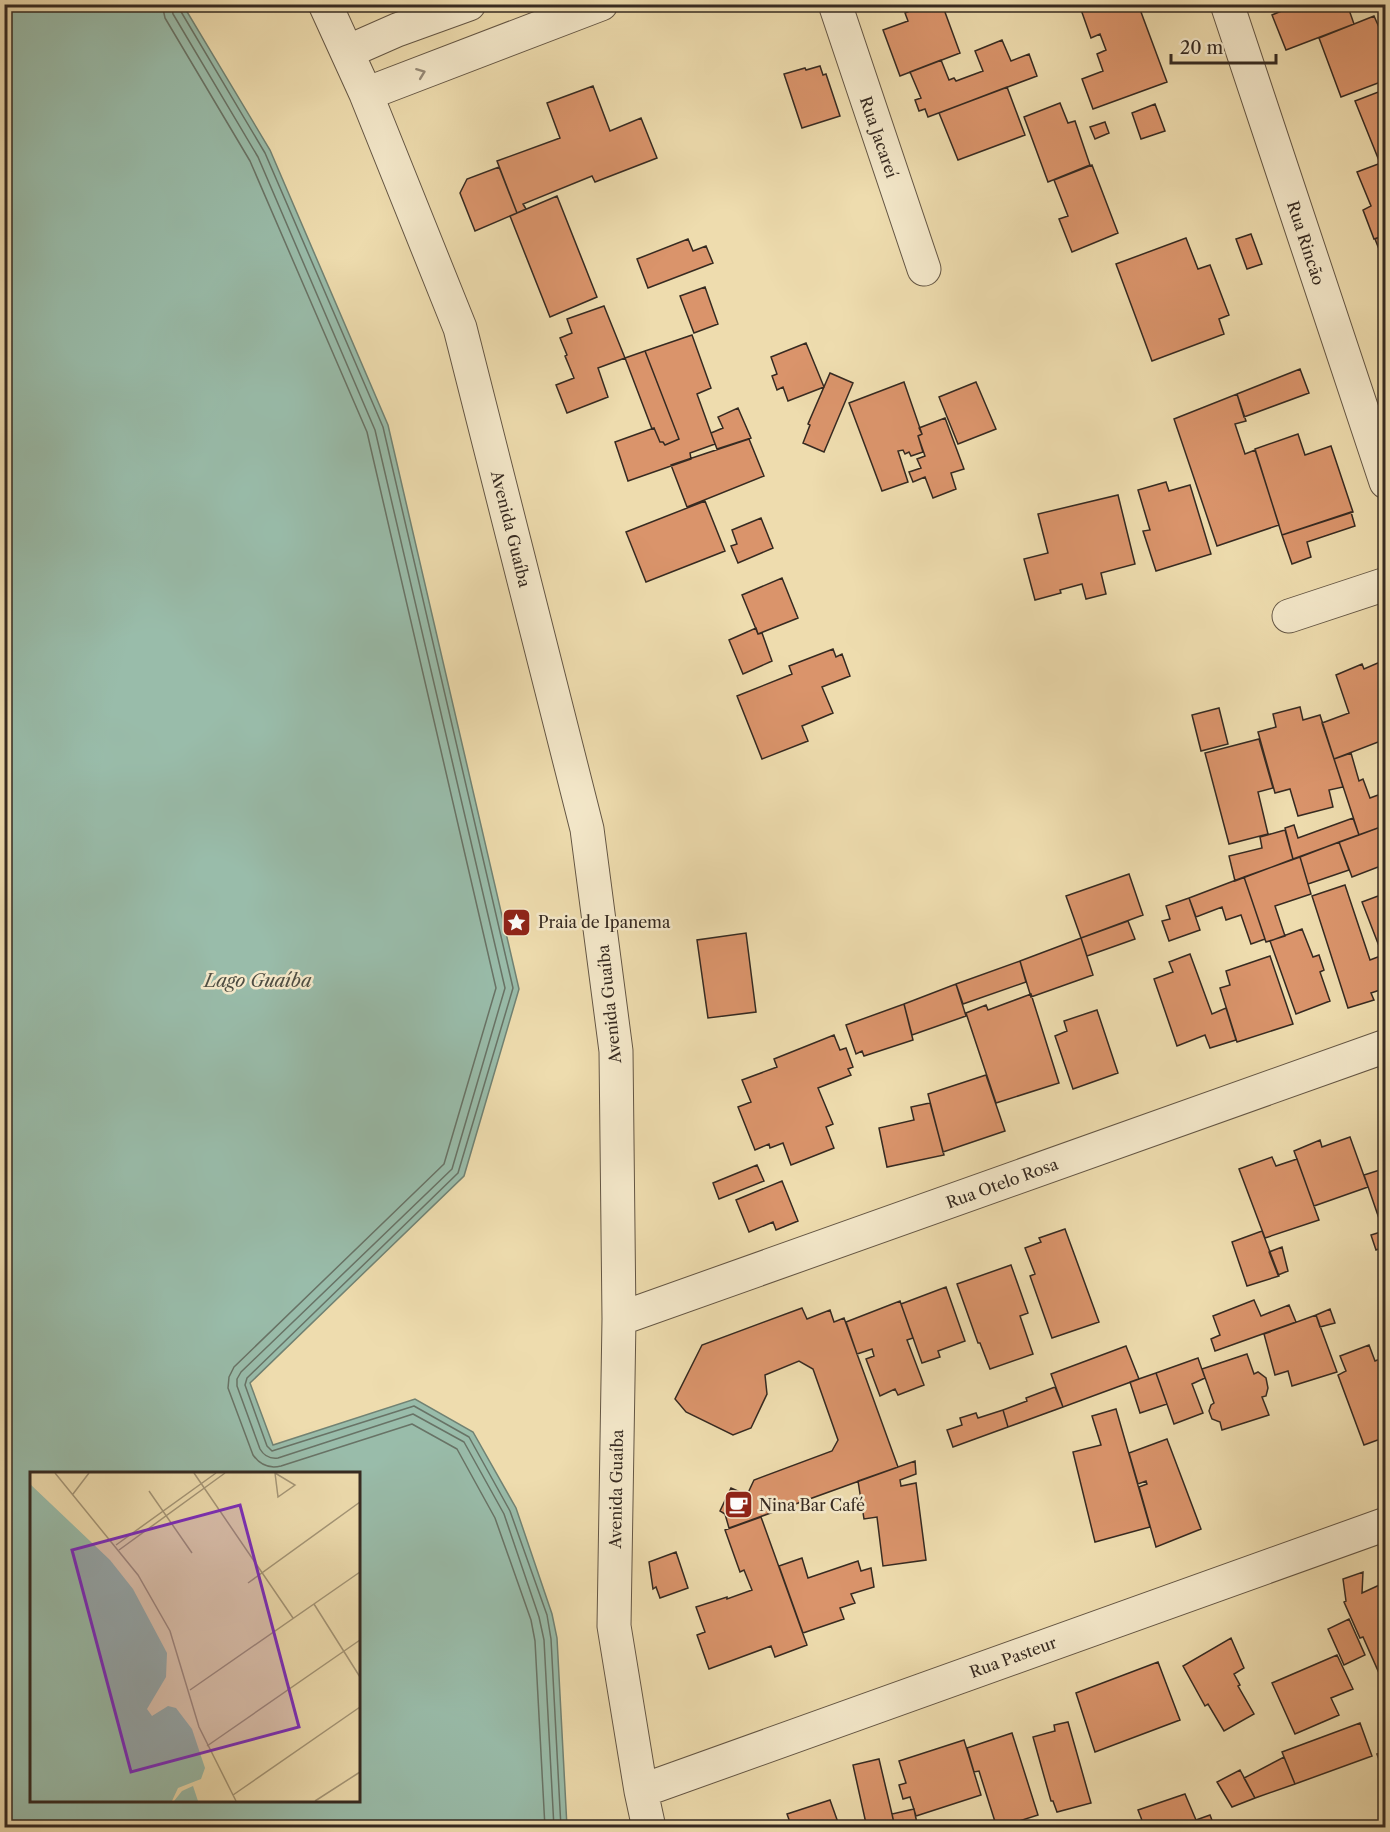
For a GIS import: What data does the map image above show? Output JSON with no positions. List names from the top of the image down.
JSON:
{
  "streets": {
    "street": [
      "Rua Jacareí",
      "Rua Rincão",
      "Avenida Guaíba",
      "Rua Otelo Rosa",
      "Rua Pasteur"
    ]
  },
  "crossings": [
    ["Avenida Guaíba", "Rua Otelo Rosa"],
    ["Avenida Guaíba", "Rua Pasteur"]
  ],
  "water": ["Lago Guaíba"],
  "places": {
    "place": ["Praia de Ipanema"],
    "cafe": ["Nina Bar Café"]
  },
  "scale_bar": "20 m"
}
